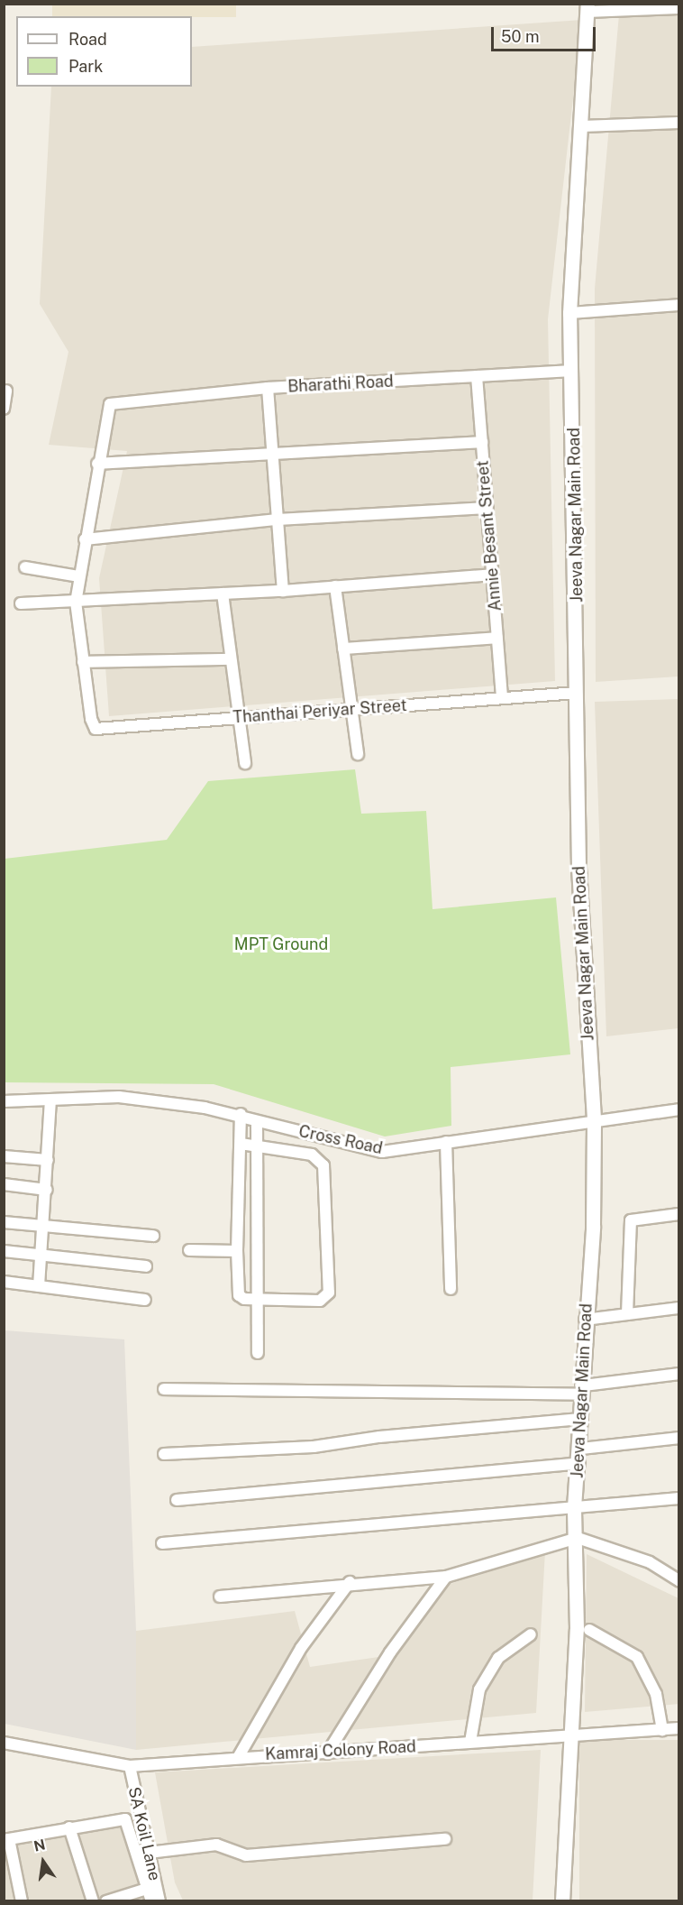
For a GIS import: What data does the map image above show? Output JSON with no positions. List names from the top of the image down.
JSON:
{
  "streets": {
    "street": [
      "Bharathi Road",
      "Jeeva Nagar Main Road",
      "Annie Besant Street",
      "Thanthai Periyar Street",
      "Cross Road",
      "Kamraj Colony Road",
      "SA Koil Lane"
    ]
  },
  "crossings": [
    ["Bharathi Road", "Jeeva Nagar Main Road"],
    ["Bharathi Road", "Annie Besant Street"],
    ["Jeeva Nagar Main Road", "Thanthai Periyar Street"],
    ["Jeeva Nagar Main Road", "Cross Road"],
    ["Jeeva Nagar Main Road", "Kamraj Colony Road"],
    ["Annie Besant Street", "Thanthai Periyar Street"],
    ["Kamraj Colony Road", "SA Koil Lane"]
  ],
  "parks": ["MPT Ground"],
  "legend": ["Road", "Park"],
  "scale_bar": "50 m",
  "north": "top"
}
